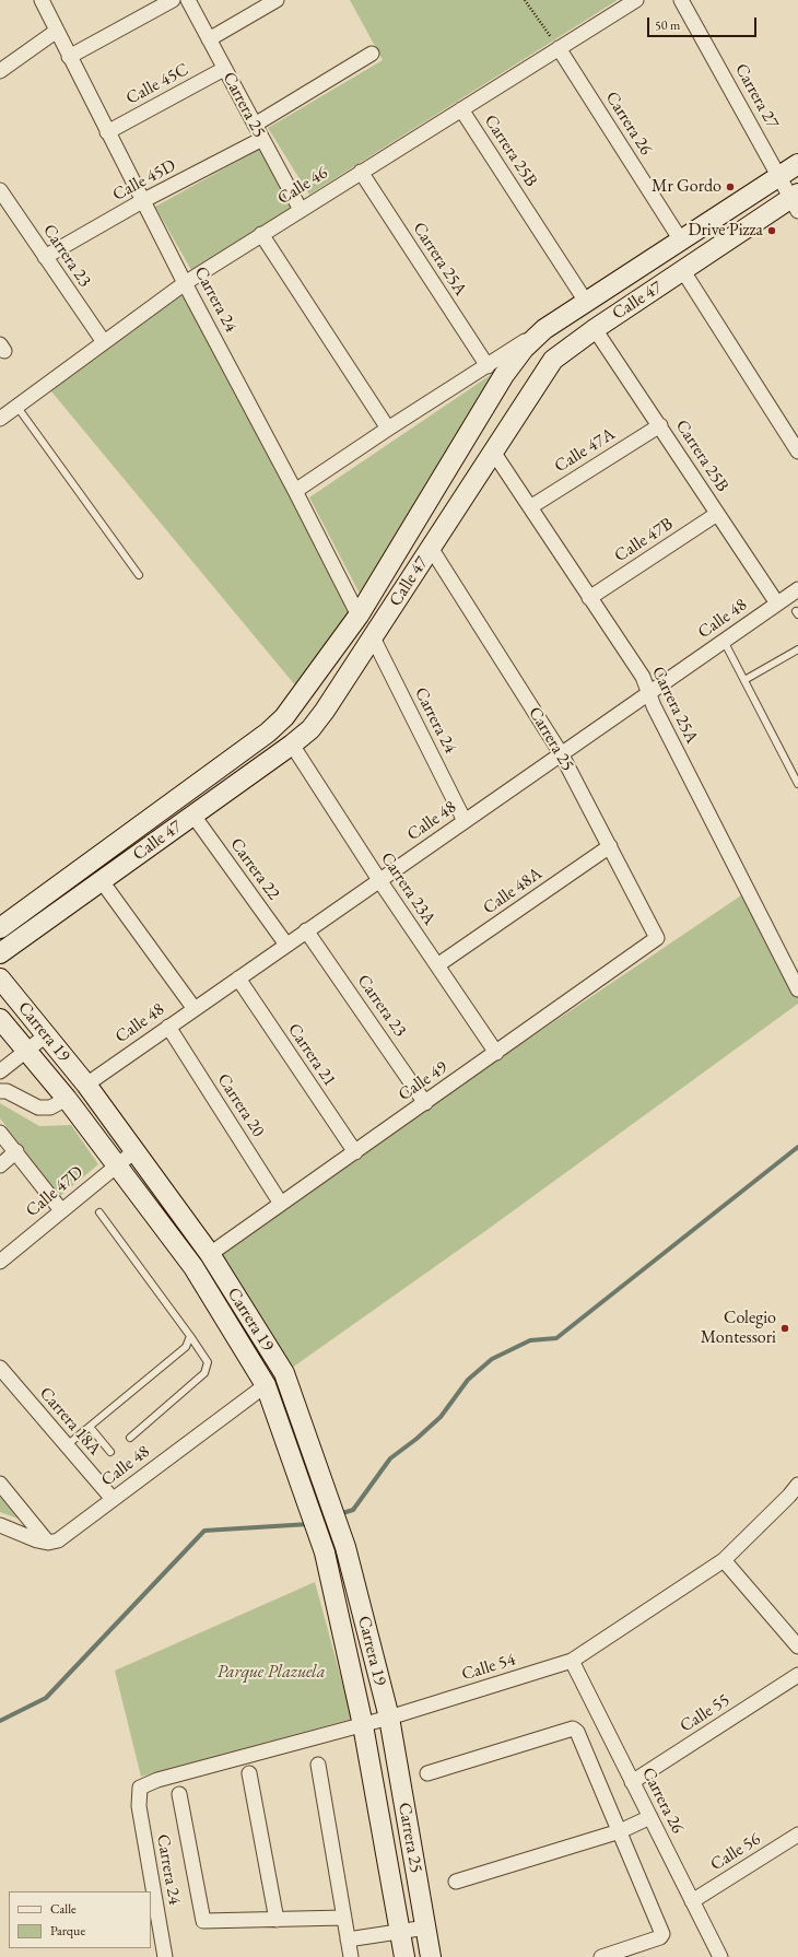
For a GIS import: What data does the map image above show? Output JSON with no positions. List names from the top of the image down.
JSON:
{
  "streets": {
    "main road": ["Carrera 25", "Calle 47", "Carrera 19"],
    "street": [
      "Calle 45C",
      "Carrera 27",
      "Carrera 26",
      "Carrera 25B",
      "Calle 45D",
      "Calle 46",
      "Carrera 23",
      "Carrera 25A",
      "Carrera 24",
      "Calle 47A",
      "Calle 47B",
      "Calle 48",
      "Carrera 22",
      "Carrera 23A",
      "Calle 48A",
      "Carrera 21",
      "Calle 49",
      "Carrera 20",
      "Calle 47D",
      "Carrera 18A",
      "Calle 54",
      "Calle 55",
      "Calle 56"
    ]
  },
  "crossings": [
    ["Calle 45C", "Carrera 25"],
    ["Calle 45C", "Carrera 24"],
    ["Carrera 27", "Calle 47"],
    ["Carrera 25", "Calle 45D"],
    ["Carrera 25", "Calle 46"],
    ["Carrera 25", "Calle 47"],
    ["Carrera 25", "Calle 48"],
    ["Carrera 25", "Calle 48A"],
    ["Carrera 25", "Carrera 19"],
    ["Carrera 25", "Calle 49"],
    ["Carrera 25", "Calle 54"],
    ["Carrera 26", "Calle 46"],
    ["Carrera 26", "Calle 47"],
    ["Carrera 26", "Calle 54"],
    ["Carrera 26", "Calle 55"],
    ["Carrera 26", "Calle 56"],
    ["Carrera 25B", "Calle 46"],
    ["Carrera 25B", "Calle 47"],
    ["Carrera 25B", "Calle 47A"],
    ["Carrera 25B", "Calle 47B"],
    ["Carrera 25B", "Calle 48"],
    ["Calle 45D", "Carrera 23"],
    ["Calle 45D", "Carrera 24"],
    ["Calle 46", "Carrera 23"],
    ["Calle 46", "Carrera 25A"],
    ["Calle 46", "Carrera 24"],
    ["Carrera 23", "Calle 48"],
    ["Carrera 23", "Calle 49"],
    ["Carrera 25A", "Calle 47"],
    ["Carrera 25A", "Calle 47A"],
    ["Carrera 25A", "Calle 47B"],
    ["Carrera 25A", "Calle 48"],
    ["Carrera 24", "Calle 47"],
    ["Carrera 24", "Calle 48"],
    ["Carrera 24", "Calle 54"],
    ["Calle 47", "Carrera 22"],
    ["Calle 47", "Carrera 23A"],
    ["Calle 48", "Carrera 22"],
    ["Calle 48", "Carrera 23A"],
    ["Calle 48", "Carrera 19"],
    ["Calle 48", "Carrera 21"],
    ["Calle 48", "Carrera 20"],
    ["Calle 48", "Carrera 18A"],
    ["Carrera 23A", "Calle 48A"],
    ["Carrera 23A", "Calle 49"],
    ["Carrera 19", "Calle 49"],
    ["Carrera 19", "Calle 47D"],
    ["Carrera 19", "Calle 54"],
    ["Carrera 21", "Calle 49"],
    ["Calle 49", "Carrera 20"]
  ],
  "parks": ["Parque Plazuela"],
  "places": ["Mr Gordo", "Drive Pizza", "Colegio Montessori"],
  "legend": ["Calle", "Parque"],
  "scale_bar": "50 m"
}
